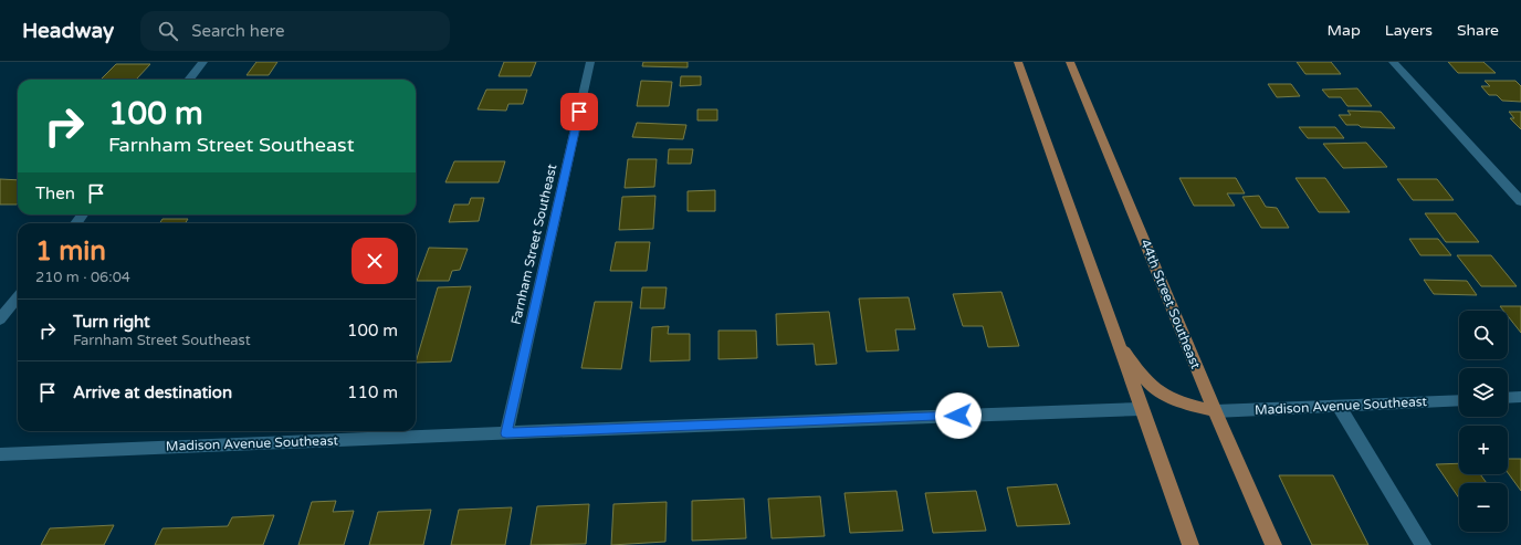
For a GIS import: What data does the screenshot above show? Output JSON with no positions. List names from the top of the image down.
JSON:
{
  "streets": {
    "main road": ["44th Street Southeast"],
    "street": ["Farnham Street Southeast", "Madison Avenue Southeast"]
  },
  "crossings": [
    ["Farnham Street Southeast", "Madison Avenue Southeast"],
    ["44th Street Southeast", "Madison Avenue Southeast"]
  ],
  "page": {
    "header": "Headway",
    "search": "Search here",
    "nav": ["Map", "Layers", "Share"],
    "turn": ["100 m", "Farnham Street Southeast"],
    "then": "Then",
    "heading": ["1 min", "210 m · 06:04"],
    "list": [
      {
        "name": "Turn right",
        "note": "Farnham Street Southeast",
        "value": "100 m"
      },
      {
        "name": "Arrive at destination",
        "value": "110 m"
      }
    ],
    "map_buttons": ["+", "−"]
  }
}
